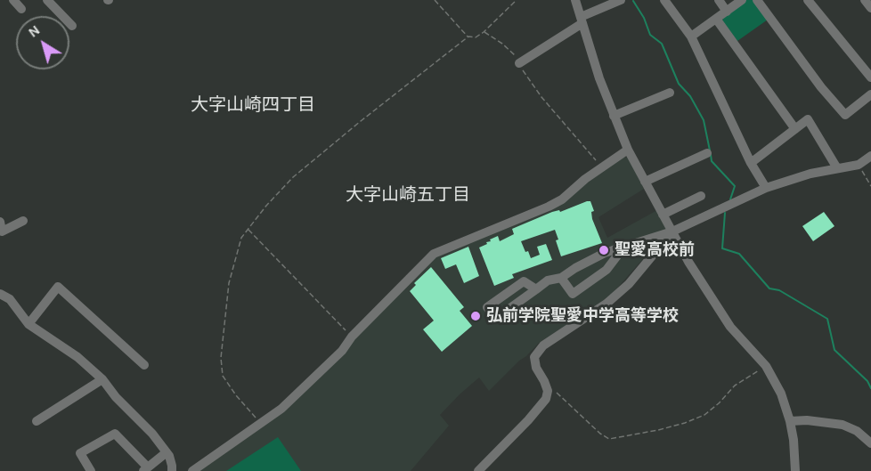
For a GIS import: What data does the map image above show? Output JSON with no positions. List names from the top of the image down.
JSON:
{
  "districts": ["大字山崎四丁目", "大字山崎五丁目"],
  "places": ["聖愛高校前", "弘前学院聖愛中学高等学校"],
  "north": "top left"
}
